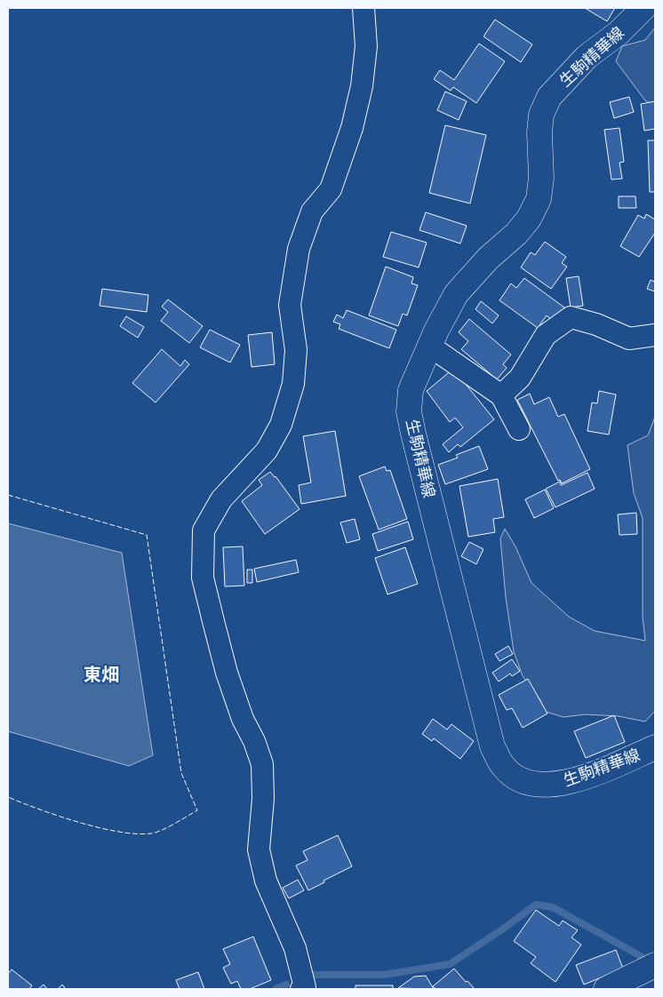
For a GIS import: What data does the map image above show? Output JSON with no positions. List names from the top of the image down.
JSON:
{
  "streets": {
    "main road": ["生駒精華線"]
  },
  "districts": ["東畑"]
}
